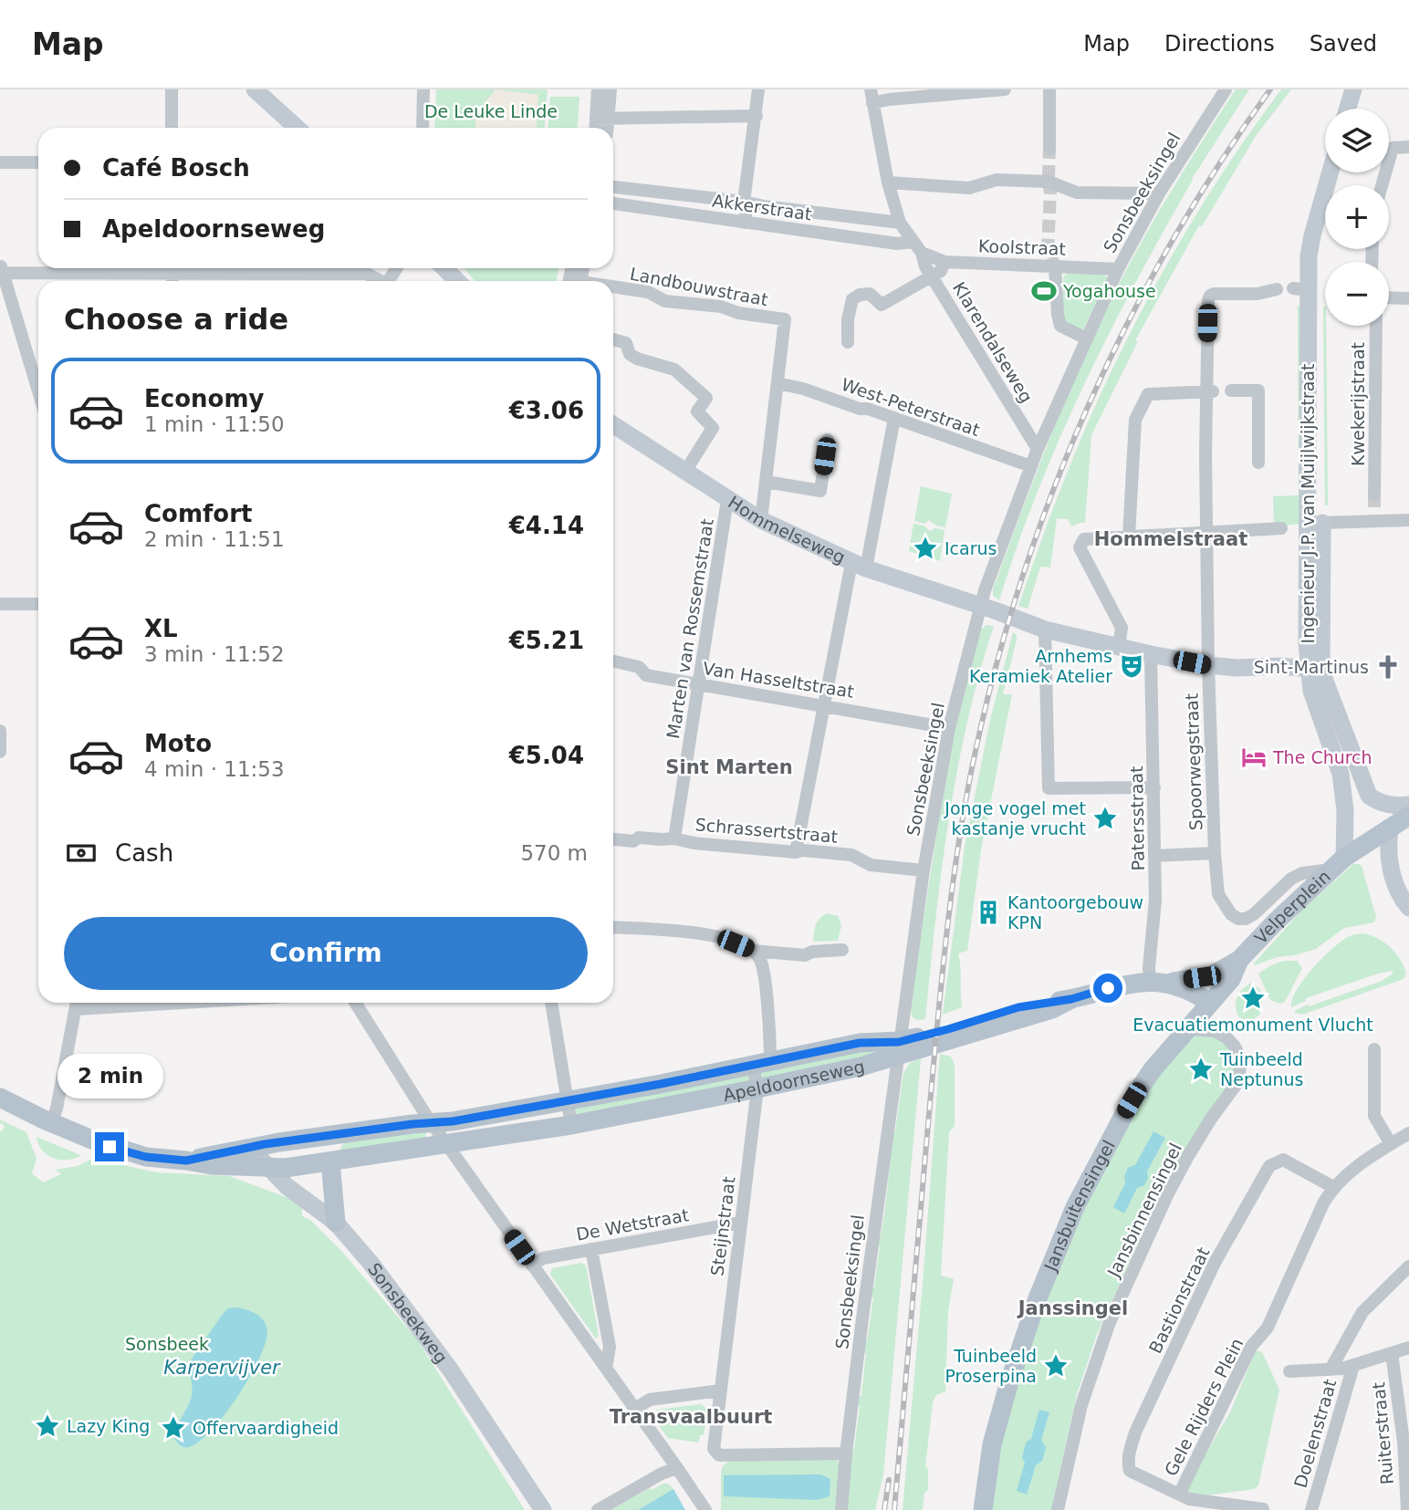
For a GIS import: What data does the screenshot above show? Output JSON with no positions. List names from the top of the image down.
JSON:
{
  "streets": {
    "main road": [
      "Ingenieur J.P. van Muijlwijkstraat",
      "Hommelseweg",
      "Velperplein",
      "Apeldoornseweg",
      "Jansbuitensingel",
      "Sonsbeekweg"
    ],
    "street": [
      "Sonsbeeksingel",
      "Akkerstraat",
      "Koolstraat",
      "Landbouwstraat",
      "Klarendalseweg",
      "Kwekerijstraat",
      "West-Peterstraat",
      "Marten van Rossemstraat",
      "Van Hasseltstraat",
      "Spoorwegstraat",
      "Patersstraat",
      "Schrassertstraat",
      "Jansbinnensingel",
      "De Wetstraat",
      "Steijnstraat",
      "Bastionstraat",
      "Gele Rijders Plein",
      "Doelenstraat",
      "Ruiterstraat"
    ]
  },
  "crossings": [
    ["Sonsbeeksingel", "Koolstraat"],
    ["Sonsbeeksingel", "Klarendalseweg"],
    ["Sonsbeeksingel", "West-Peterstraat"],
    ["Sonsbeeksingel", "Hommelseweg"],
    ["Sonsbeeksingel", "Van Hasseltstraat"],
    ["Sonsbeeksingel", "Schrassertstraat"],
    ["Sonsbeeksingel", "Apeldoornseweg"],
    ["Sonsbeeksingel", "Steijnstraat"],
    ["Akkerstraat", "Klarendalseweg"],
    ["Koolstraat", "Klarendalseweg"],
    ["Landbouwstraat", "West-Peterstraat"],
    ["Ingenieur J.P. van Muijlwijkstraat", "Spoorwegstraat"],
    ["Ingenieur J.P. van Muijlwijkstraat", "Velperplein"],
    ["Hommelseweg", "Marten van Rossemstraat"],
    ["Marten van Rossemstraat", "Van Hasseltstraat"],
    ["Marten van Rossemstraat", "Schrassertstraat"],
    ["Spoorwegstraat", "Velperplein"],
    ["Patersstraat", "Apeldoornseweg"],
    ["Velperplein", "Apeldoornseweg"],
    ["Velperplein", "Jansbuitensingel"],
    ["Apeldoornseweg", "Steijnstraat"],
    ["Apeldoornseweg", "Sonsbeekweg"],
    ["Jansbuitensingel", "Jansbinnensingel"],
    ["De Wetstraat", "Steijnstraat"],
    ["Bastionstraat", "Gele Rijders Plein"]
  ],
  "districts": [
    "Hommelstraat",
    "Sint Marten",
    "Janssingel",
    "Transvaalbuurt"
  ],
  "water": ["Karpervijver"],
  "parks": ["De Leuke Linde", "Sonsbeek"],
  "places": {
    "sports": ["Yogahouse"],
    "place": [
      "Icarus",
      "Jonge vogel met kastanje vrucht",
      "Evacuatiemonument Vlucht",
      "Tuinbeeld Neptunus",
      "Tuinbeeld Proserpina",
      "Lazy King",
      "Offervaardigheid"
    ],
    "theatre": ["Arnhems Keramiek Atelier"],
    "church": ["Sint-Martinus"],
    "hotel": ["The Church"],
    "building": ["Kantoorgebouw KPN"]
  },
  "page": {
    "header": "Map",
    "nav": ["Map", "Directions", "Saved"],
    "map_buttons": ["+", "−"],
    "banner": ["Café Bosch", "Apeldoornseweg"],
    "heading": "Choose a ride",
    "list": [
      {
        "name": "Economy",
        "note": "1 min · 11:50",
        "value": "€3.06"
      },
      {
        "name": "Comfort",
        "note": "2 min · 11:51",
        "value": "€4.14"
      },
      {
        "name": "XL",
        "note": "3 min · 11:52",
        "value": "€5.21"
      },
      {
        "name": "Moto",
        "note": "4 min · 11:53",
        "value": "€5.04"
      }
    ],
    "pay": ["Cash", "570 m"],
    "buttons": "Confirm",
    "bubble": "2 min"
  }
}
